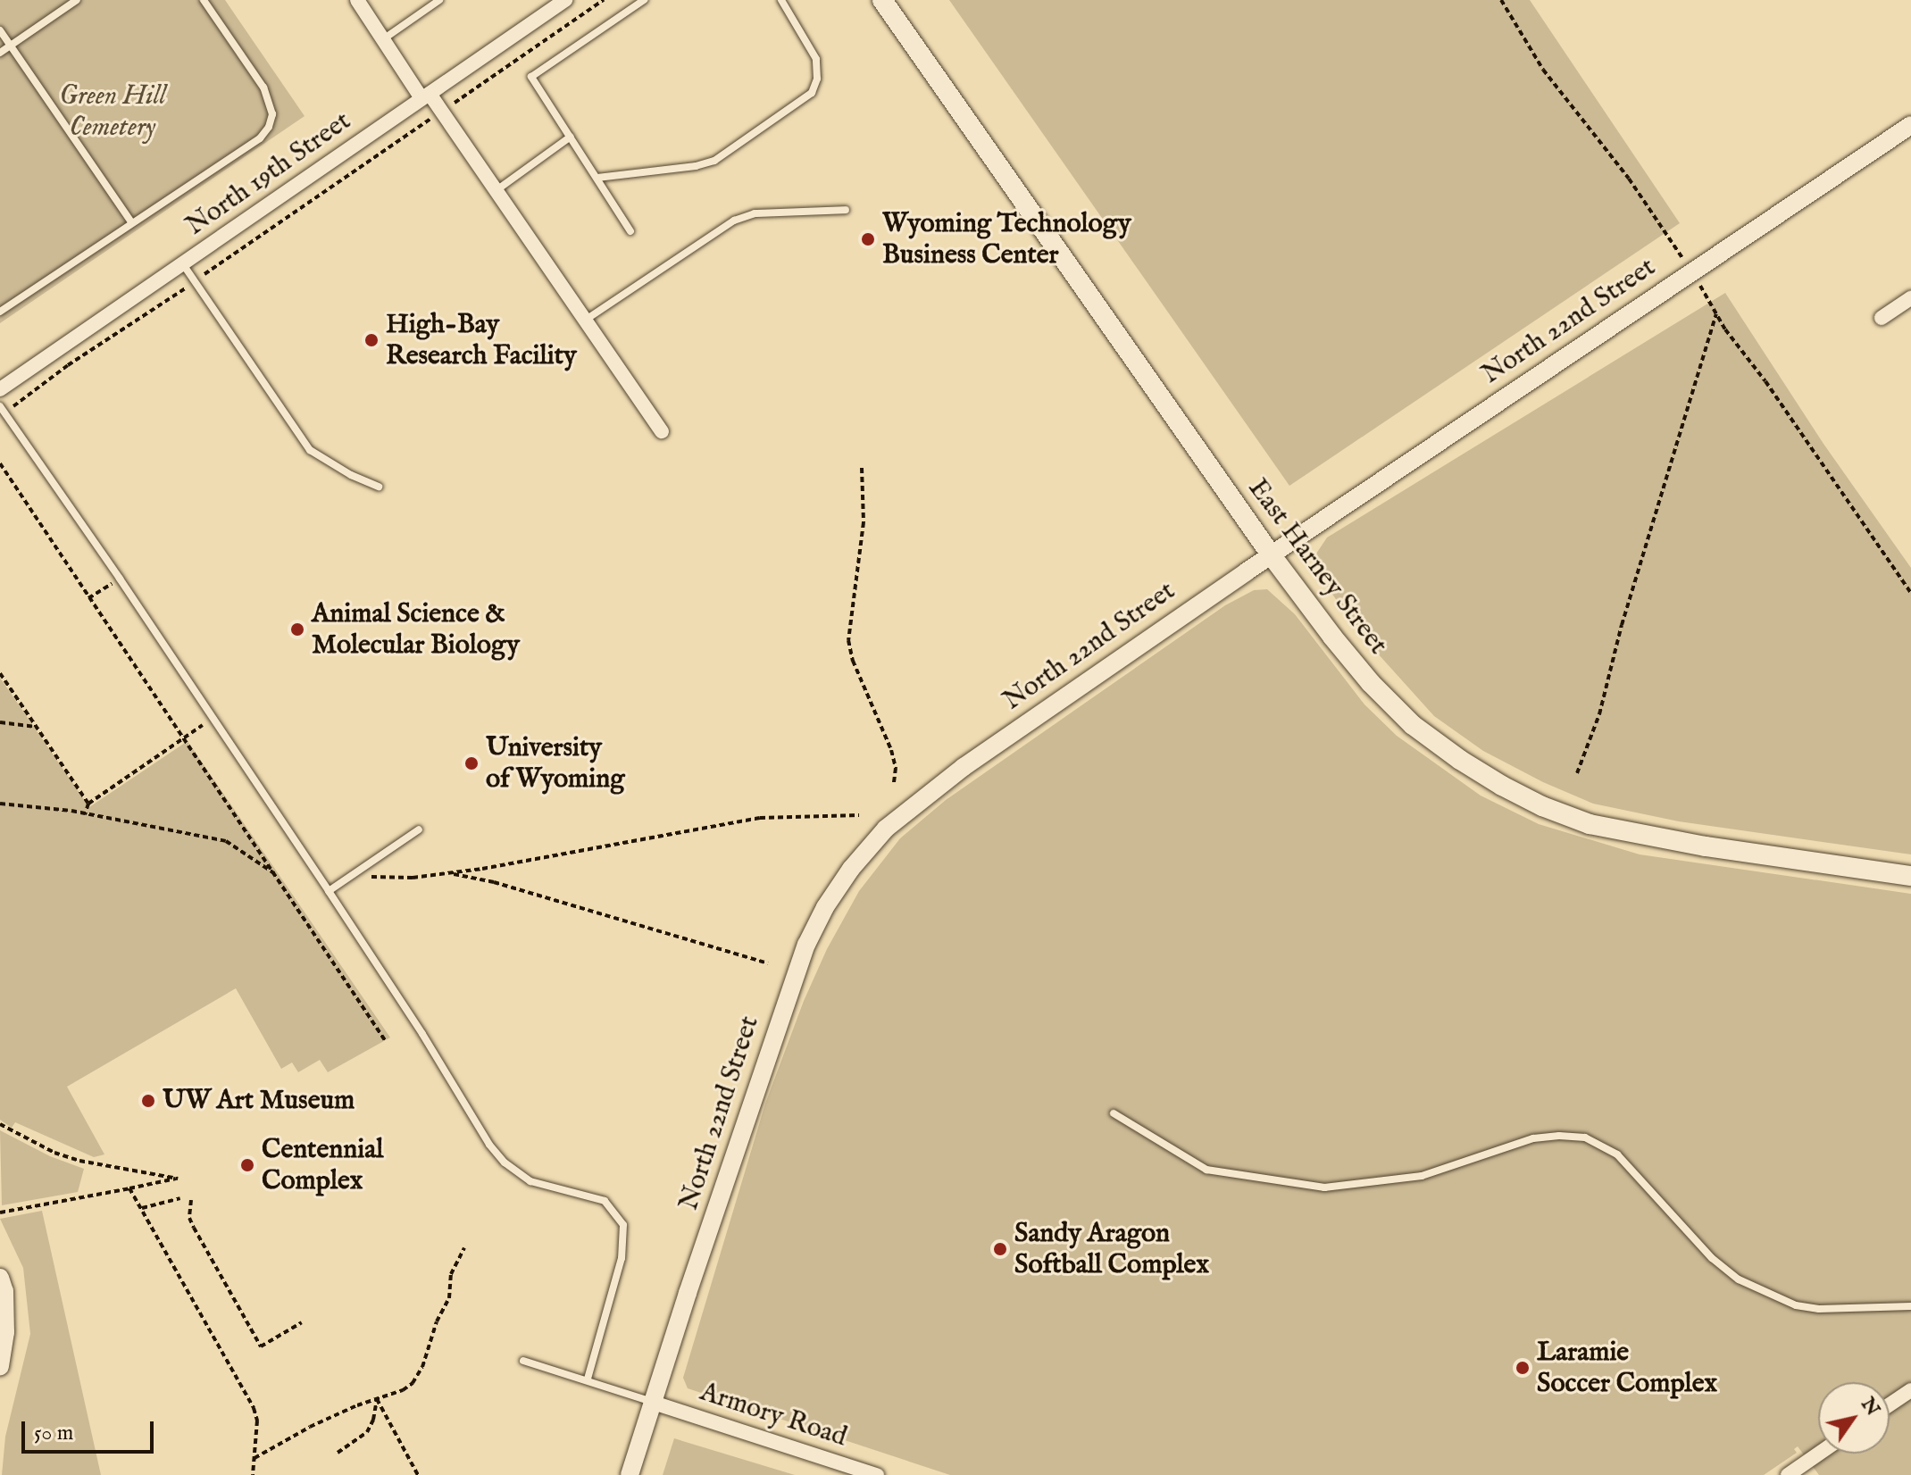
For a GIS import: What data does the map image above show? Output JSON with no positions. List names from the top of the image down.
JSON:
{
  "streets": {
    "main road": ["East Harney Street"],
    "street": ["North 19th Street", "North 22nd Street", "Armory Road"]
  },
  "crossings": [
    ["North 22nd Street", "East Harney Street"],
    ["North 22nd Street", "Armory Road"]
  ],
  "parks": ["Green Hill Cemetery"],
  "places": [
    "Wyoming Technology Business Center",
    "High-Bay Research Facility",
    "Animal Science & Molecular Biology",
    "University of Wyoming",
    "UW Art Museum",
    "Centennial Complex",
    "Sandy Aragon Softball Complex",
    "Laramie Soccer Complex"
  ],
  "scale_bar": "50 m",
  "north": "top right"
}
